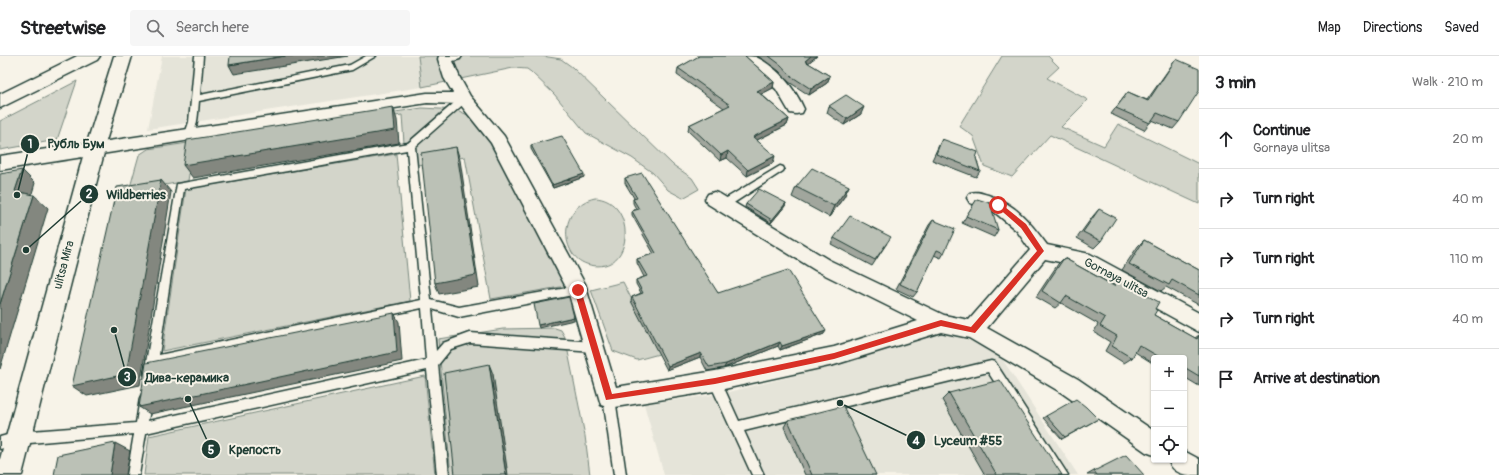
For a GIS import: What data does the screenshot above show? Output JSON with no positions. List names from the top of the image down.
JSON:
{
  "streets": {
    "main road": ["ulitsa Mira"],
    "street": ["Gornaya ulitsa"]
  },
  "places": [
    "Рубль Бум",
    "Wildberries",
    "Дива-керамика",
    "Крепость",
    "Lyceum #55"
  ],
  "page": {
    "header": "Streetwise",
    "search": "Search here",
    "nav": ["Map", "Directions", "Saved"],
    "heading": ["3 min", "Walk · 210 m"],
    "list": [
      ["Continue", "Gornaya ulitsa", "20 m"],
      ["Turn right", "40 m"],
      ["Turn right", "110 m"],
      ["Turn right", "40 m"],
      "Arrive at destination"
    ],
    "map_buttons": ["+", "−"]
  }
}
